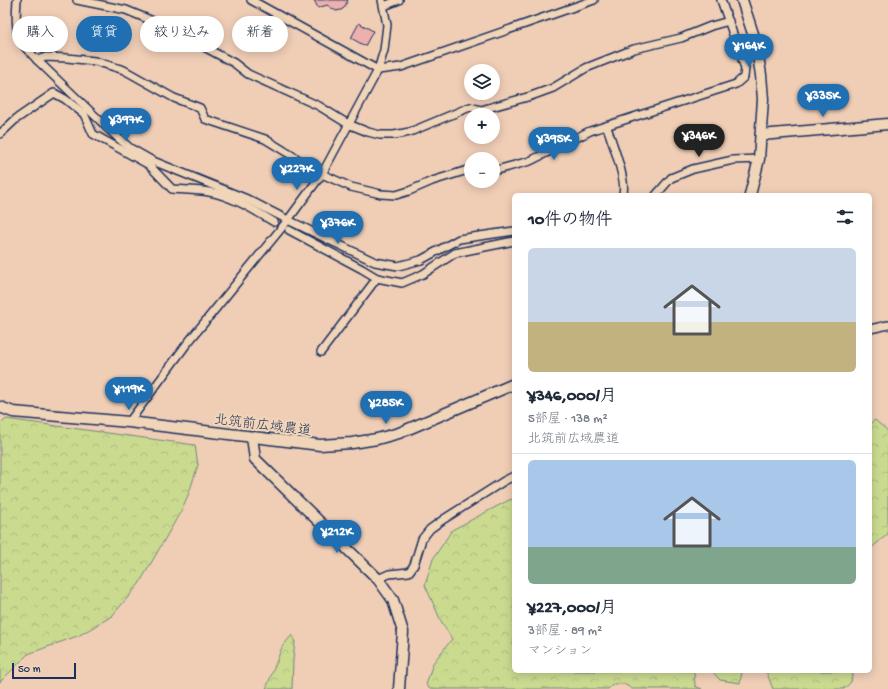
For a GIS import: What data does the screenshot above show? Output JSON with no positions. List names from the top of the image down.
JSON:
{
  "streets": {
    "street": ["北筑前広域農道"]
  },
  "scale_bar": "50 m",
  "page": {
    "chip": [
      "購入",
      "賃貸",
      "絞り込み",
      "新着"
    ],
    "price": [
      "¥164K",
      "¥335K",
      "¥397K",
      "¥346K",
      "¥395K",
      "¥227K",
      "¥376K",
      "¥119K",
      "¥285K",
      "¥212K"
    ],
    "map_buttons": ["+", "−"],
    "heading": "10件の物件",
    "list": [
      {
        "name": "¥346,000/月",
        "note": "5部屋 · 138 m² · 北筑前広域農道"
      },
      {
        "name": "¥227,000/月",
        "note": "3部屋 · 89 m² · マンション"
      }
    ],
    "scale": "50 m"
  }
}
